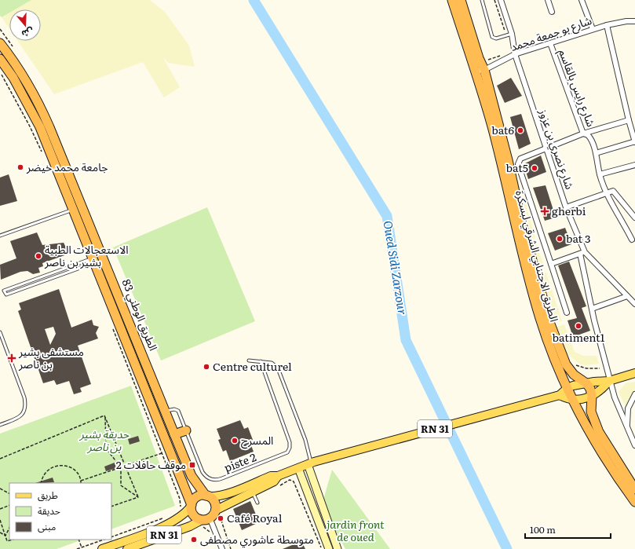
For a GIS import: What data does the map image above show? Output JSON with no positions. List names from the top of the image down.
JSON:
{
  "streets": {
    "highway": ["الطريق الاجتنابي الشرقي لبسكرة", "الطريق الوطني 83"],
    "main road": ["RN 31"],
    "street": ["شارع بو جمعة محمد", "شارع رايس بالقاسم", "شارع نصري بن عزوز"],
    "lane": ["piste 2"]
  },
  "crossings": [
    ["شارع بو جمعة محمد", "شارع رايس بالقاسم"],
    ["شارع بو جمعة محمد", "شارع نصري بن عزوز"],
    ["شارع بو جمعة محمد", "الطريق الاجتنابي الشرقي لبسكرة"],
    ["الطريق الاجتنابي الشرقي لبسكرة", "RN 31"],
    ["الطريق الوطني 83", "RN 31"],
    ["الطريق الوطني 83", "piste 2"]
  ],
  "water": ["Oued Sidi Zarzour"],
  "parks": ["حديقة بشير بن ناصر", "jardin front de oued"],
  "places": {
    "other": [
      "bat6",
      "جامعة محمد خيضر",
      "bat5",
      "bat 3",
      "الاستعجالات الطبية بشير بن ناصر",
      "batiment1",
      "Centre culturel",
      "المسرح",
      "Café Royal",
      "متوسطة عاشوري مصطفى"
    ],
    "health": ["gherbi", "مستشفى بشير بن ناصر"],
    "transit": ["موقف حافلات 2"]
  },
  "legend": ["طريق", "حديقة", "مبنى"],
  "scale_bar": "100 m",
  "north": "bottom"
}
